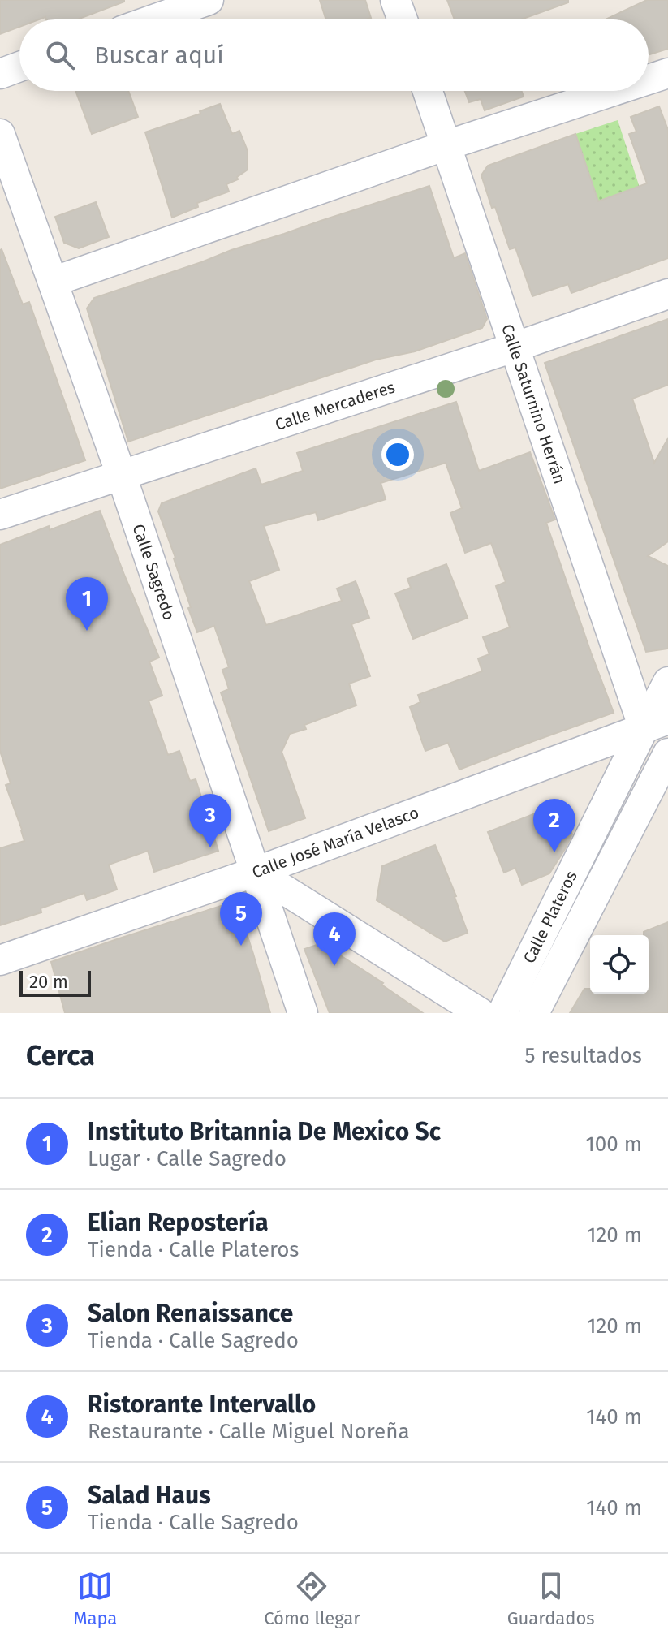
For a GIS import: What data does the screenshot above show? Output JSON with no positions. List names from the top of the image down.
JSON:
{
  "streets": {
    "street": [
      "Calle Saturnino Herrán",
      "Calle Mercaderes",
      "Calle Sagredo",
      "Calle José María Velasco",
      "Calle Plateros"
    ]
  },
  "crossings": [
    ["Calle Saturnino Herrán", "Calle Mercaderes"],
    ["Calle Saturnino Herrán", "Calle José María Velasco"],
    ["Calle Saturnino Herrán", "Calle Plateros"],
    ["Calle Mercaderes", "Calle Sagredo"],
    ["Calle Sagredo", "Calle José María Velasco"],
    ["Calle José María Velasco", "Calle Plateros"]
  ],
  "scale_bar": "20 m",
  "page": {
    "search": "Buscar aquí",
    "pins": [
      "1",
      "3",
      "2",
      "5",
      "4"
    ],
    "scale": "20 m",
    "heading": ["Cerca", "5 resultados"],
    "list": [
      {
        "mark": "1",
        "name": "Instituto Britannia De Mexico Sc",
        "note": "Lugar · Calle Sagredo",
        "value": "100 m"
      },
      {
        "mark": "2",
        "name": "Elian Repostería",
        "note": "Tienda · Calle Plateros",
        "value": "120 m"
      },
      {
        "mark": "3",
        "name": "Salon Renaissance",
        "note": "Tienda · Calle Sagredo",
        "value": "120 m"
      },
      {
        "mark": "4",
        "name": "Ristorante Intervallo",
        "note": "Restaurante · Calle Miguel Noreña",
        "value": "140 m"
      },
      {
        "mark": "5",
        "name": "Salad Haus",
        "note": "Tienda · Calle Sagredo",
        "value": "140 m"
      }
    ],
    "nav": ["Mapa", "Cómo llegar", "Guardados"]
  }
}
